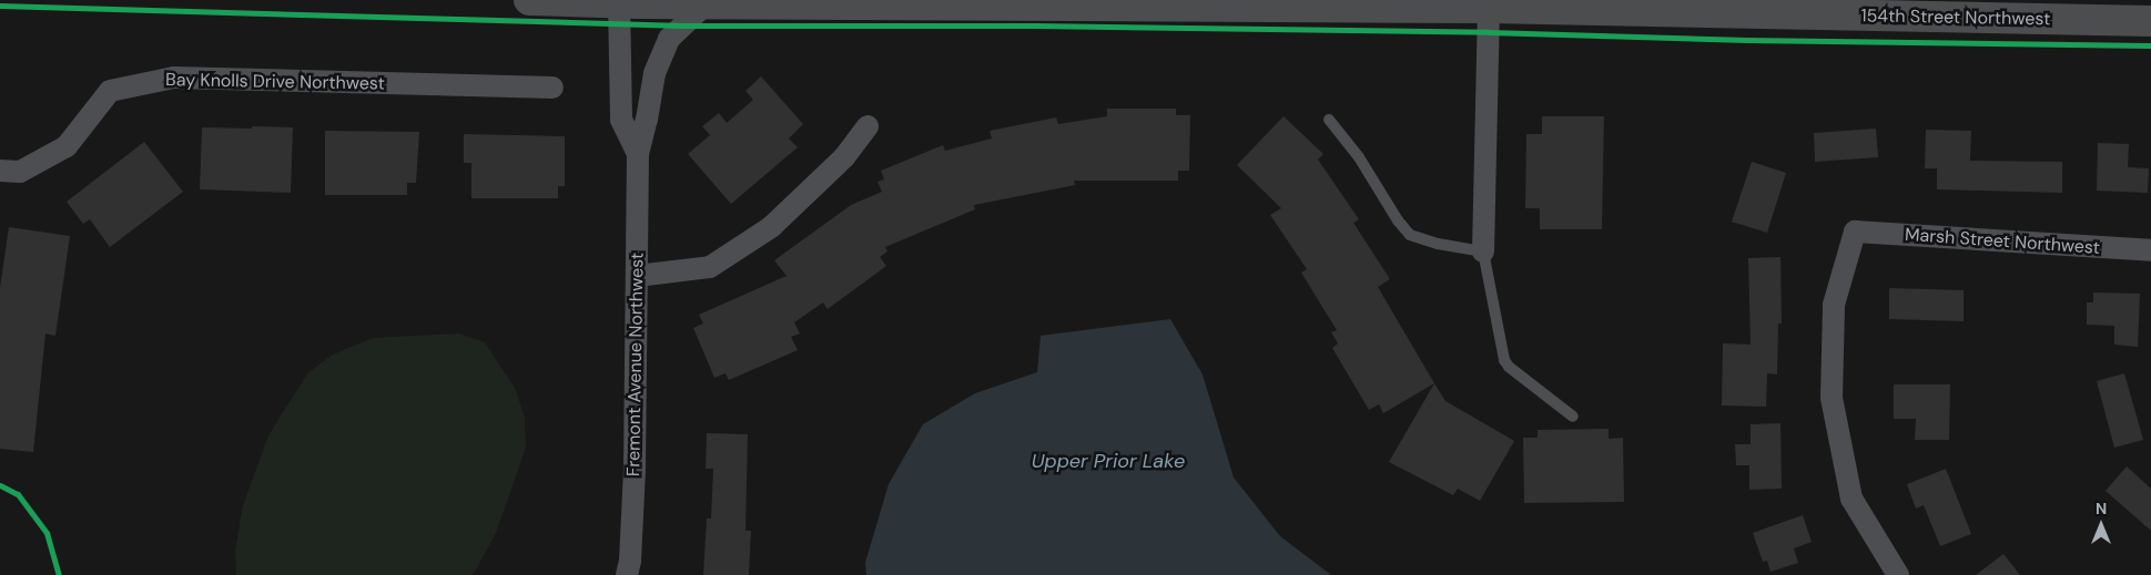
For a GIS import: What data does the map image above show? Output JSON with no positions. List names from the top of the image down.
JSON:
{
  "streets": {
    "street": [
      "154th Street Northwest",
      "Bay Knolls Drive Northwest",
      "Marsh Street Northwest",
      "Fremont Avenue Northwest"
    ]
  },
  "crossings": [
    ["154th Street Northwest", "Fremont Avenue Northwest"]
  ],
  "water": ["Upper Prior Lake"],
  "north": "top"
}
